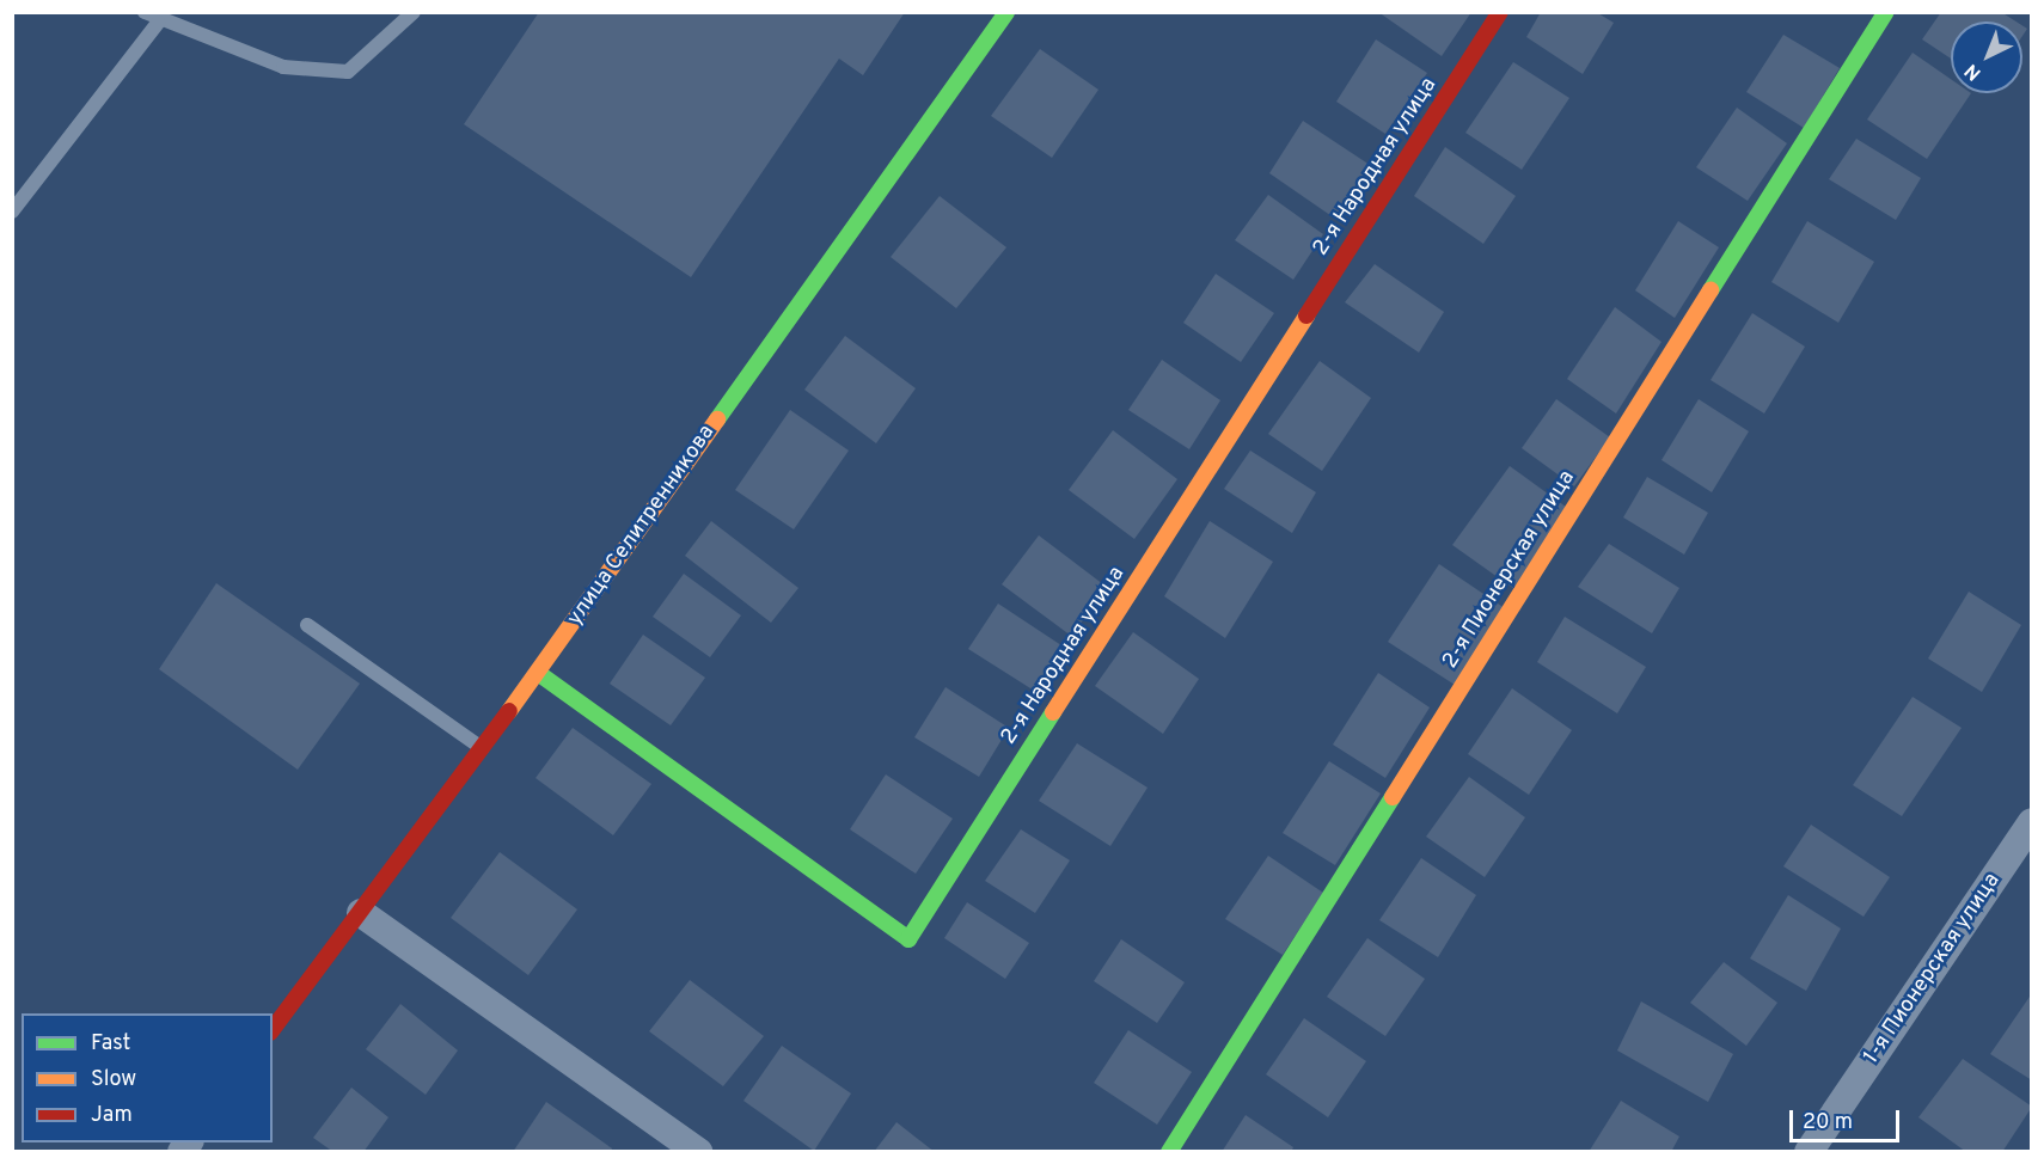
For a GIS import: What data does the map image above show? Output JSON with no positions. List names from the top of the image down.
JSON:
{
  "streets": {
    "street": [
      "2-я Народная улица",
      "улица Селитренникова",
      "2-я Пионерская улица",
      "1-я Пионерская улица"
    ]
  },
  "crossings": [
    ["2-я Народная улица", "улица Селитренникова"]
  ],
  "legend": ["Fast", "Slow", "Jam"],
  "scale_bar": "20 m",
  "north": "bottom left"
}
